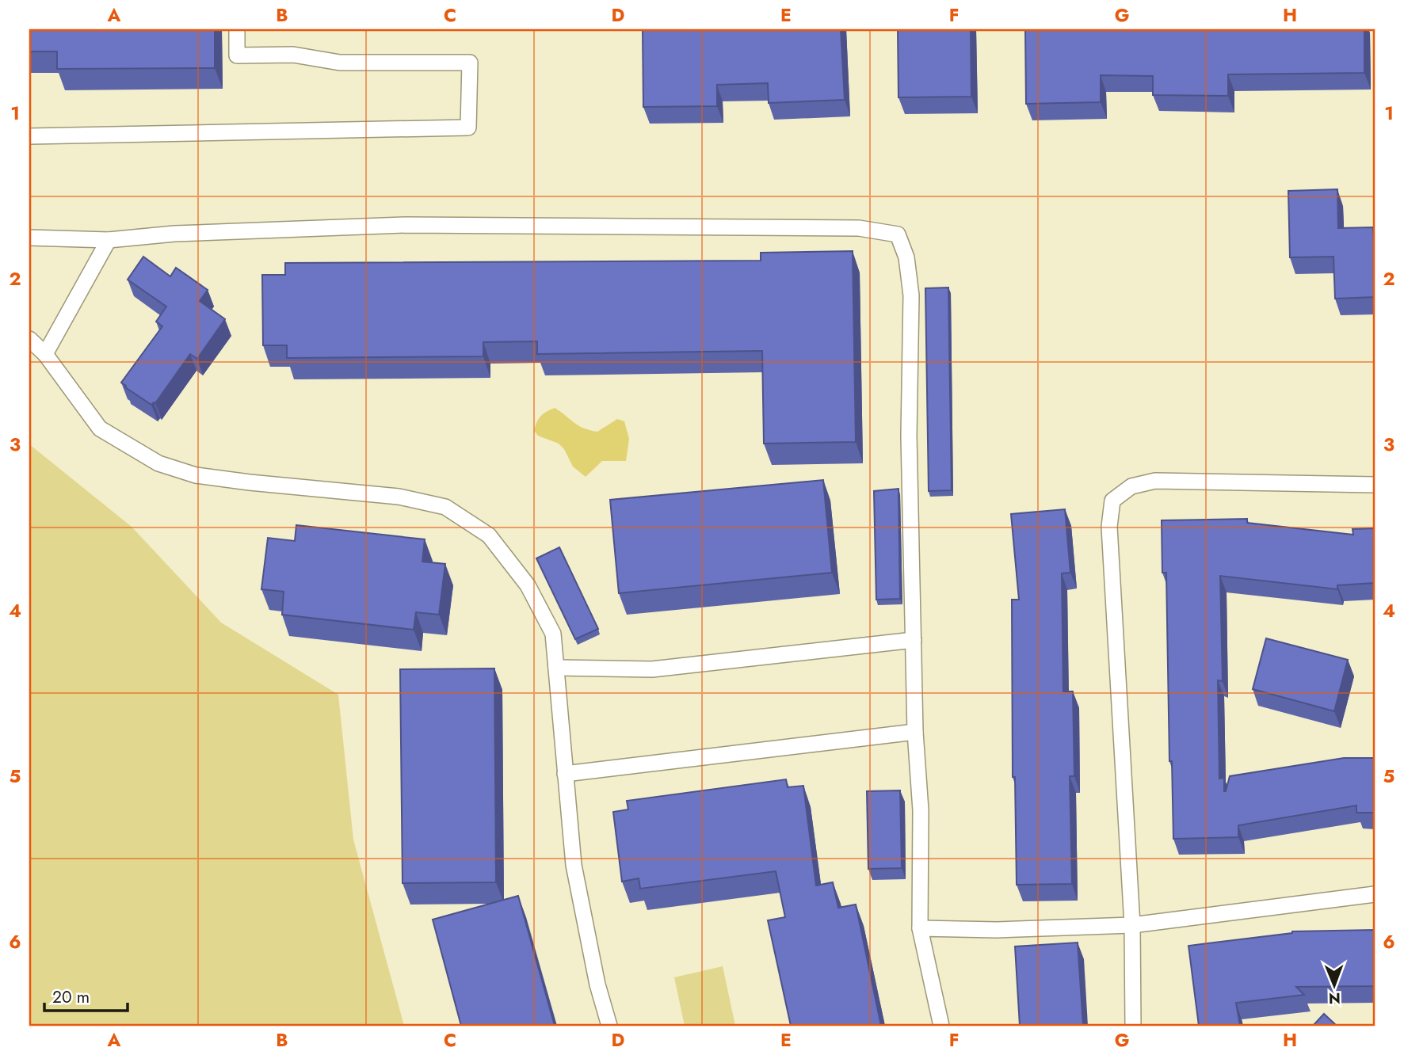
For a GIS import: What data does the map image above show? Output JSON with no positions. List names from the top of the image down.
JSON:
{
  "scale_bar": "20 m",
  "north": "bottom",
  "grid": {
    "columns": [
      "A",
      "B",
      "C",
      "D",
      "E",
      "F",
      "G",
      "H"
    ],
    "rows": [
      "1",
      "2",
      "3",
      "4",
      "5",
      "6"
    ]
  }
}
